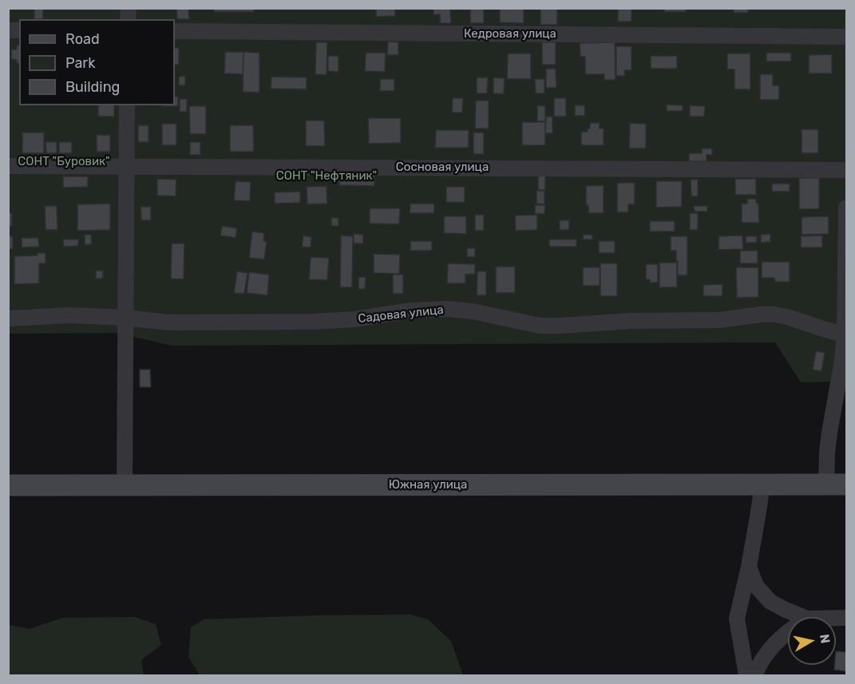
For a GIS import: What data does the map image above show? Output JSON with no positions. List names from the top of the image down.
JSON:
{
  "streets": {
    "street": [
      "Кедровая улица",
      "Сосновая улица",
      "Садовая улица",
      "Южная улица"
    ]
  },
  "parks": ["СОНТ \"Буровик\"", "СОНТ \"Нефтяник\""],
  "legend": ["Road", "Park", "Building"],
  "north": "right"
}
